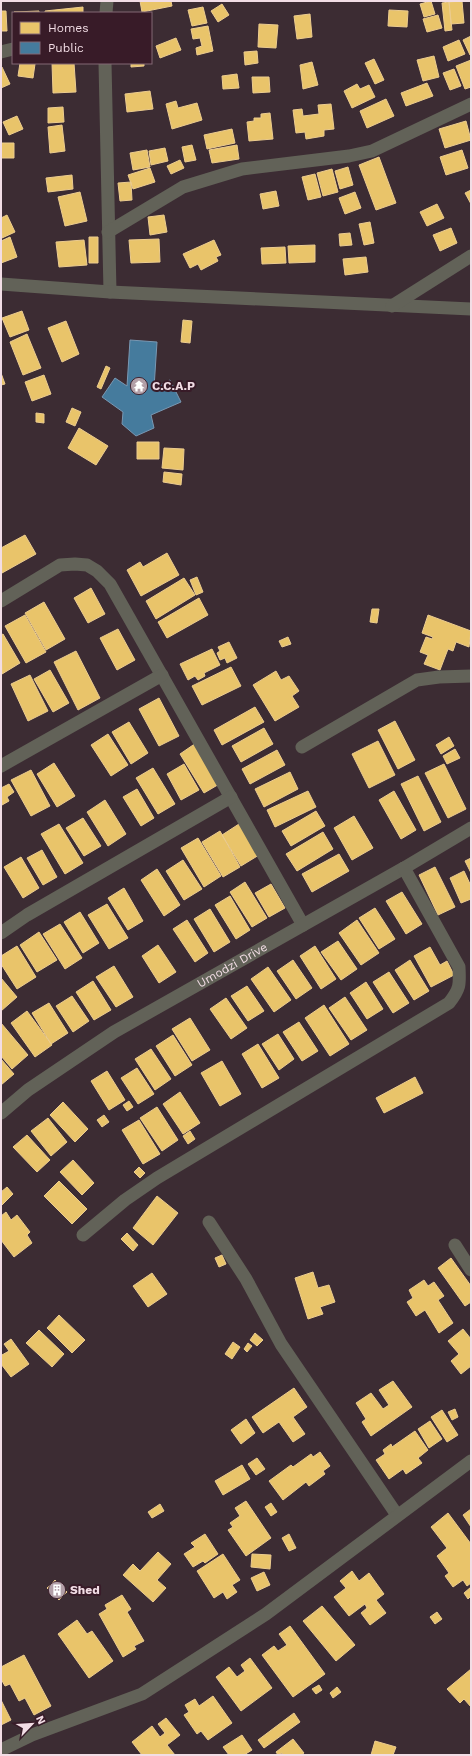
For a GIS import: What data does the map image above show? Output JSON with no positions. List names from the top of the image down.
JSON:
{
  "streets": {
    "street": ["Umodzi Drive"]
  },
  "places": {
    "temple": ["C.C.A.P"],
    "building": ["Shed"]
  },
  "legend": ["Homes", "Public"],
  "north": "top right"
}
